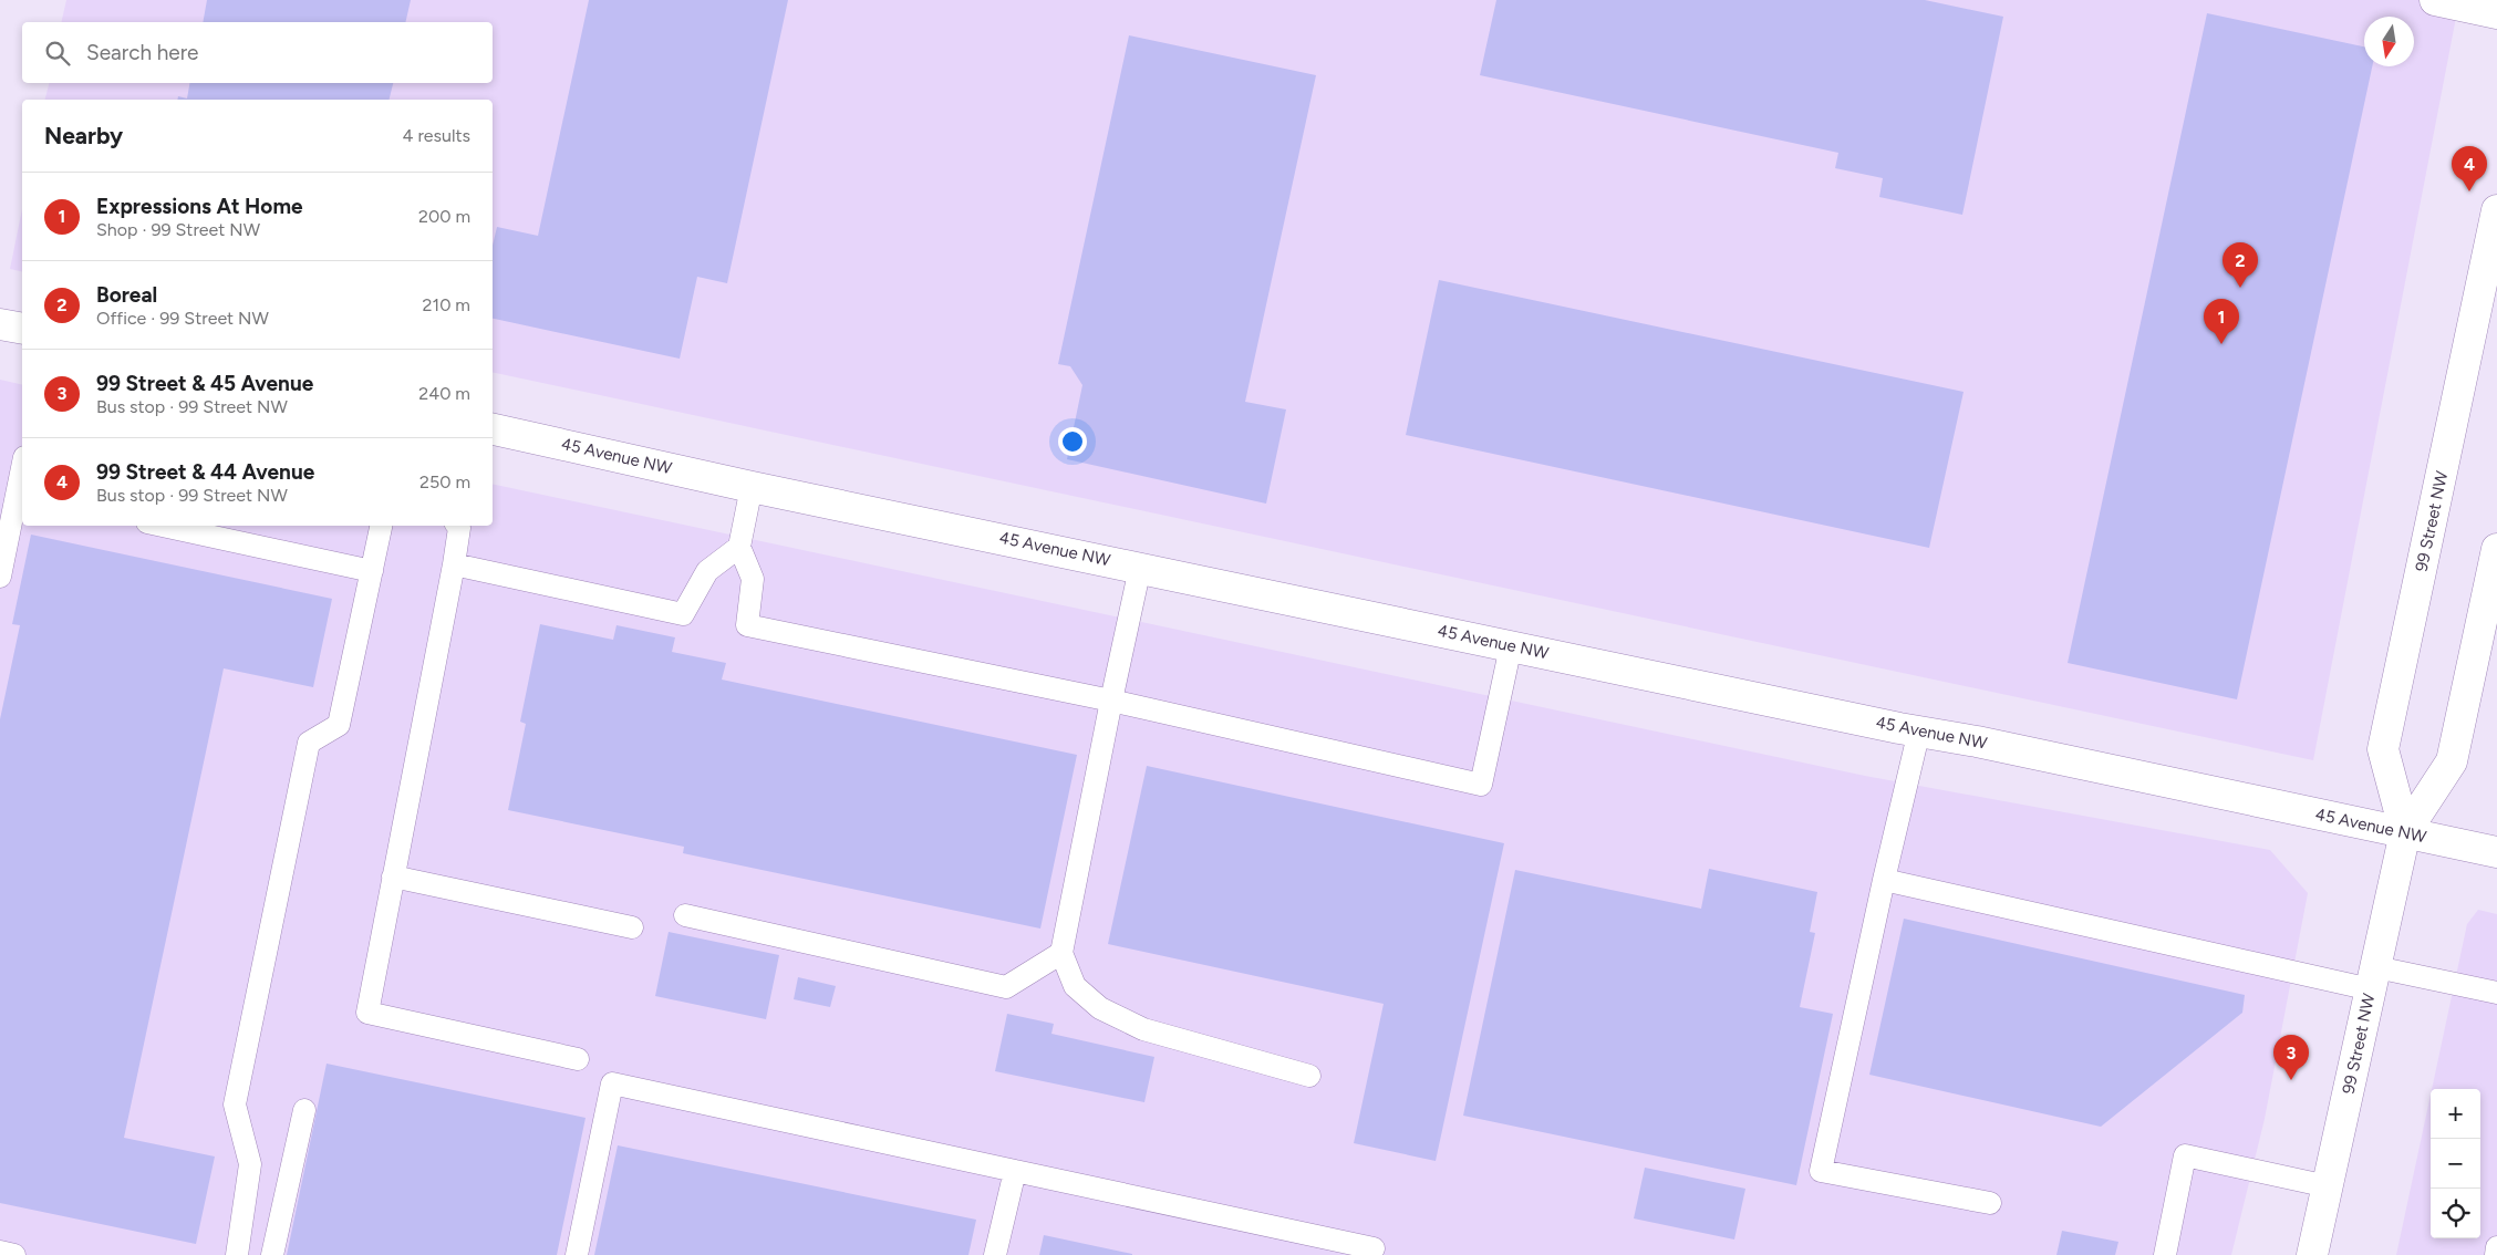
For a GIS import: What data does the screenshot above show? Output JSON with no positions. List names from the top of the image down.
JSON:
{
  "streets": {
    "street": ["45 Avenue NW", "99 Street NW"]
  },
  "crossings": [
    ["45 Avenue NW", "99 Street NW"]
  ],
  "north": "bottom",
  "page": {
    "search": "Search here",
    "heading": ["Nearby", "4 results"],
    "pins": [
      "4",
      "2",
      "1",
      "3"
    ],
    "list": [
      {
        "mark": "1",
        "name": "Expressions At Home",
        "note": "Shop · 99 Street NW",
        "value": "200 m"
      },
      {
        "mark": "2",
        "name": "Boreal",
        "note": "Office · 99 Street NW",
        "value": "210 m"
      },
      {
        "mark": "3",
        "name": "99 Street & 45 Avenue",
        "note": "Bus stop · 99 Street NW",
        "value": "240 m"
      },
      {
        "mark": "4",
        "name": "99 Street & 44 Avenue",
        "note": "Bus stop · 99 Street NW",
        "value": "250 m"
      }
    ],
    "map_buttons": ["+", "−"]
  }
}
